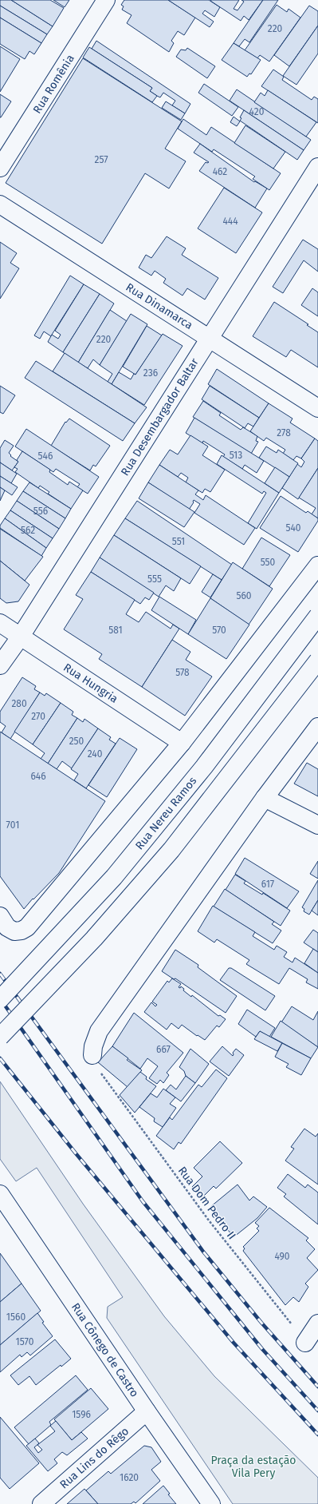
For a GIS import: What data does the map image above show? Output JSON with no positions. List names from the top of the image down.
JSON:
{
  "streets": {
    "street": [
      "Rua Romênia",
      "Rua Dinamarca",
      "Rua Desembargador Baltar",
      "Rua Hungria",
      "Rua Nereu Ramos",
      "Rua Cônego de Castro",
      "Rua Lins do Rêgo"
    ],
    "path": ["Rua Dom Pedro II"]
  },
  "crossings": [
    ["Rua Dinamarca", "Rua Desembargador Baltar"],
    ["Rua Desembargador Baltar", "Rua Hungria"],
    ["Rua Cônego de Castro", "Rua Lins do Rêgo"]
  ],
  "parks": ["Praça da estação Vila Pery"],
  "house_numbers": [
    "220",
    "420",
    "257",
    "462",
    "444",
    "220",
    "236",
    "278",
    "513",
    "546",
    "556",
    "540",
    "562",
    "551",
    "550",
    "555",
    "560",
    "581",
    "570",
    "578",
    "280",
    "270",
    "250",
    "240",
    "646",
    "701",
    "617",
    "667",
    "490",
    "1560",
    "1570",
    "1596",
    "1620"
  ]
}
